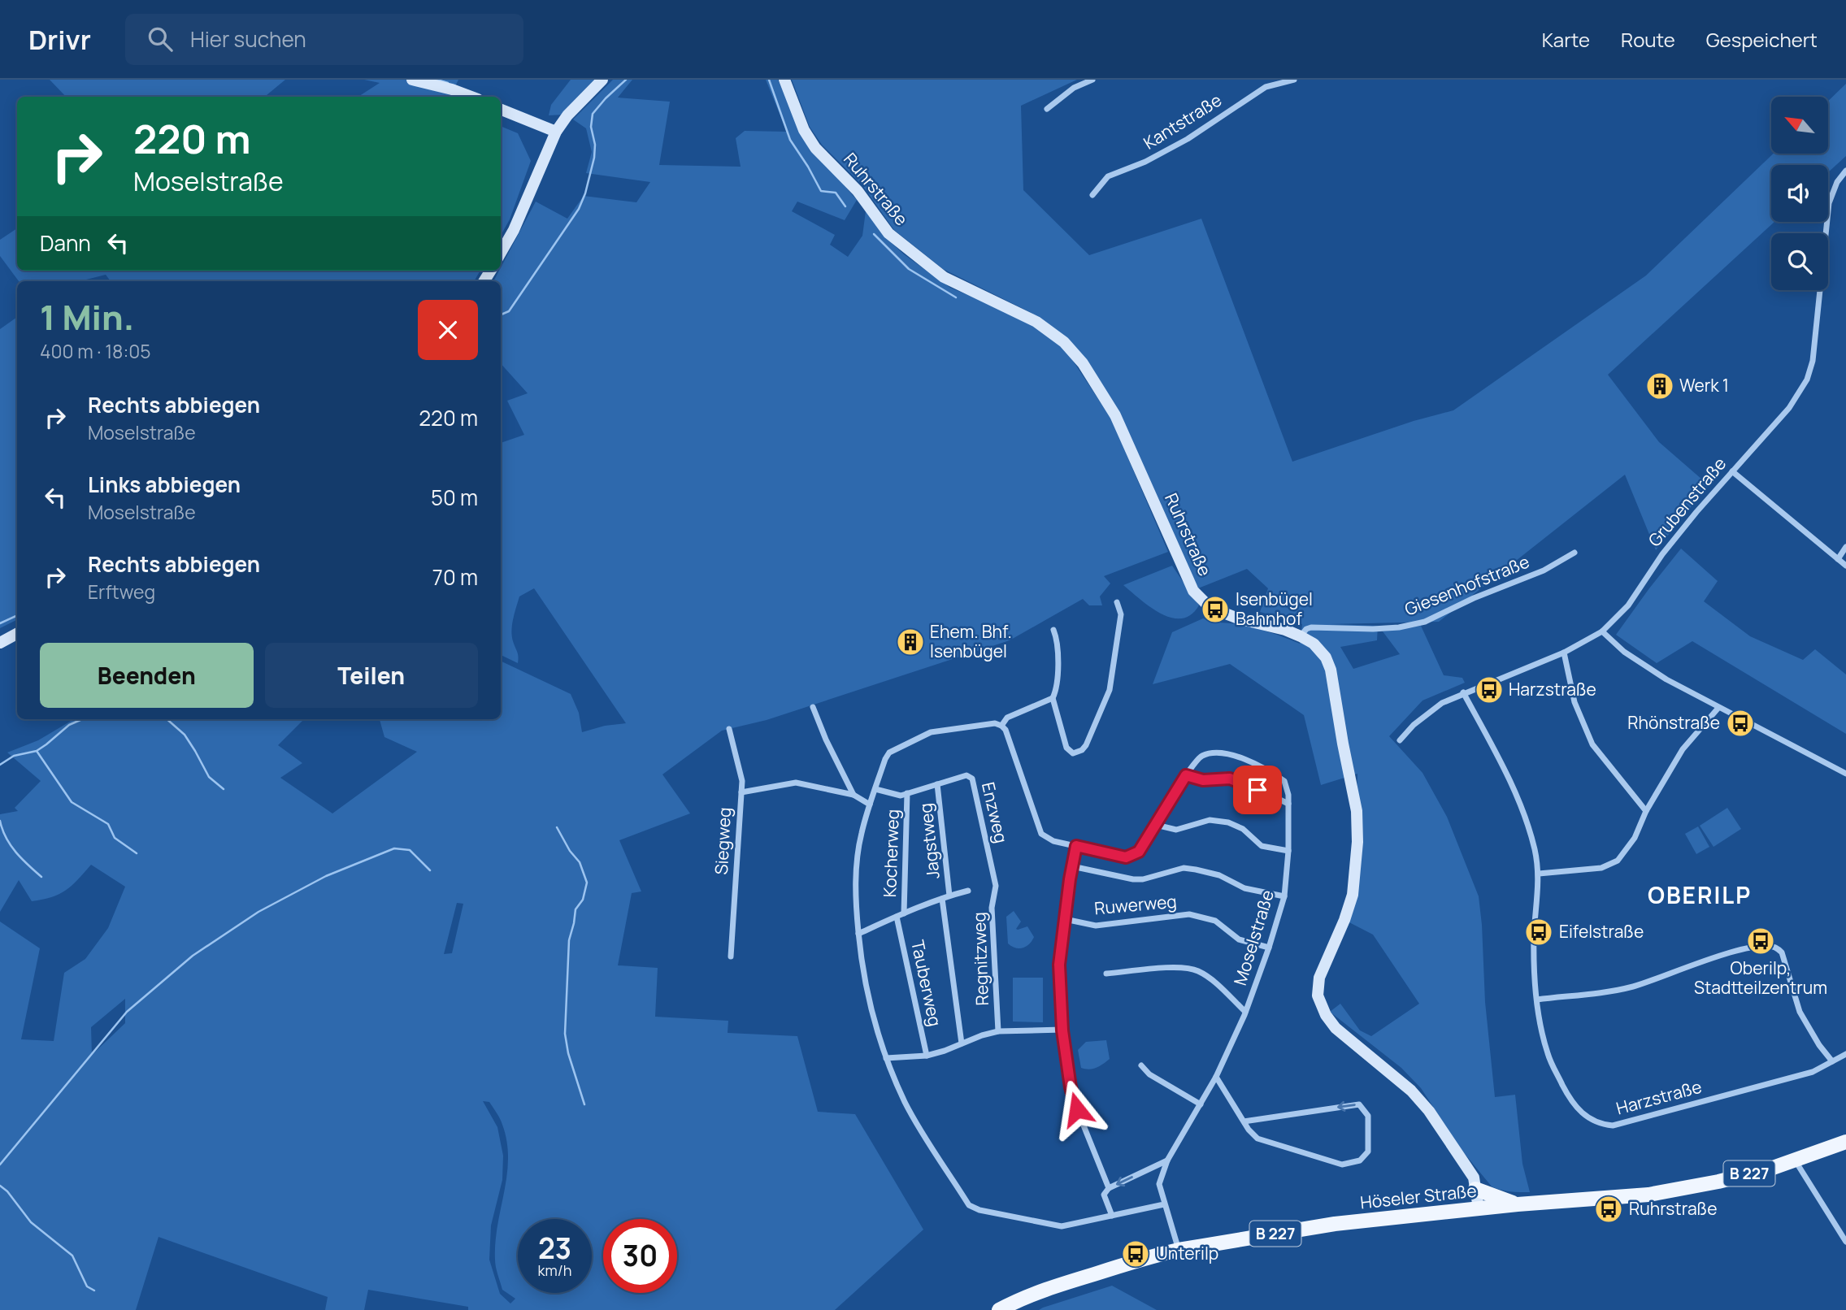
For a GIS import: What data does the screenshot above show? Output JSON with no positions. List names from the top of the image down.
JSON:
{
  "streets": {
    "main road": ["Ruhrstraße", "B 227", "Höseler Straße"],
    "street": [
      "Kantstraße",
      "Grubenstraße",
      "Giesenhofstraße",
      "Enzweg",
      "Siegweg",
      "Jagstweg",
      "Kocherweg",
      "Ruwerweg",
      "Moselstraße",
      "Regnitzweg",
      "Tauberweg",
      "Harzstraße"
    ]
  },
  "crossings": [
    ["Ruhrstraße", "Giesenhofstraße"],
    ["Ruhrstraße", "Höseler Straße"],
    ["Grubenstraße", "Harzstraße"],
    ["Enzweg", "Jagstweg"],
    ["Enzweg", "Kocherweg"],
    ["Enzweg", "Regnitzweg"],
    ["Ruwerweg", "Moselstraße"],
    ["Moselstraße", "Höseler Straße"]
  ],
  "districts": ["OBERILP"],
  "places": {
    "building": ["Werk 1", "Ehem. Bhf. Isenbügel"],
    "bus stop": [
      "Isenbügel Bahnhof",
      "Harzstraße",
      "Rhönstraße",
      "Eifelstraße",
      "Oberilp, Stadtteilzentrum",
      "Ruhrstraße",
      "Unterilp"
    ]
  },
  "north": "top left",
  "page": {
    "header": "Drivr",
    "search": "Hier suchen",
    "nav": ["Karte", "Route", "Gespeichert"],
    "turn": ["220 m", "Moselstraße"],
    "then": "Dann",
    "heading": ["1 Min.", "400 m · 18:05"],
    "list": [
      {
        "name": "Rechts abbiegen",
        "note": "Moselstraße",
        "value": "220 m"
      },
      {
        "name": "Links abbiegen",
        "note": "Moselstraße",
        "value": "50 m"
      },
      {
        "name": "Rechts abbiegen",
        "note": "Erftweg",
        "value": "70 m"
      }
    ],
    "buttons": ["Beenden", "Teilen"],
    "speed": "23 km/h",
    "limit": "30"
  }
}
